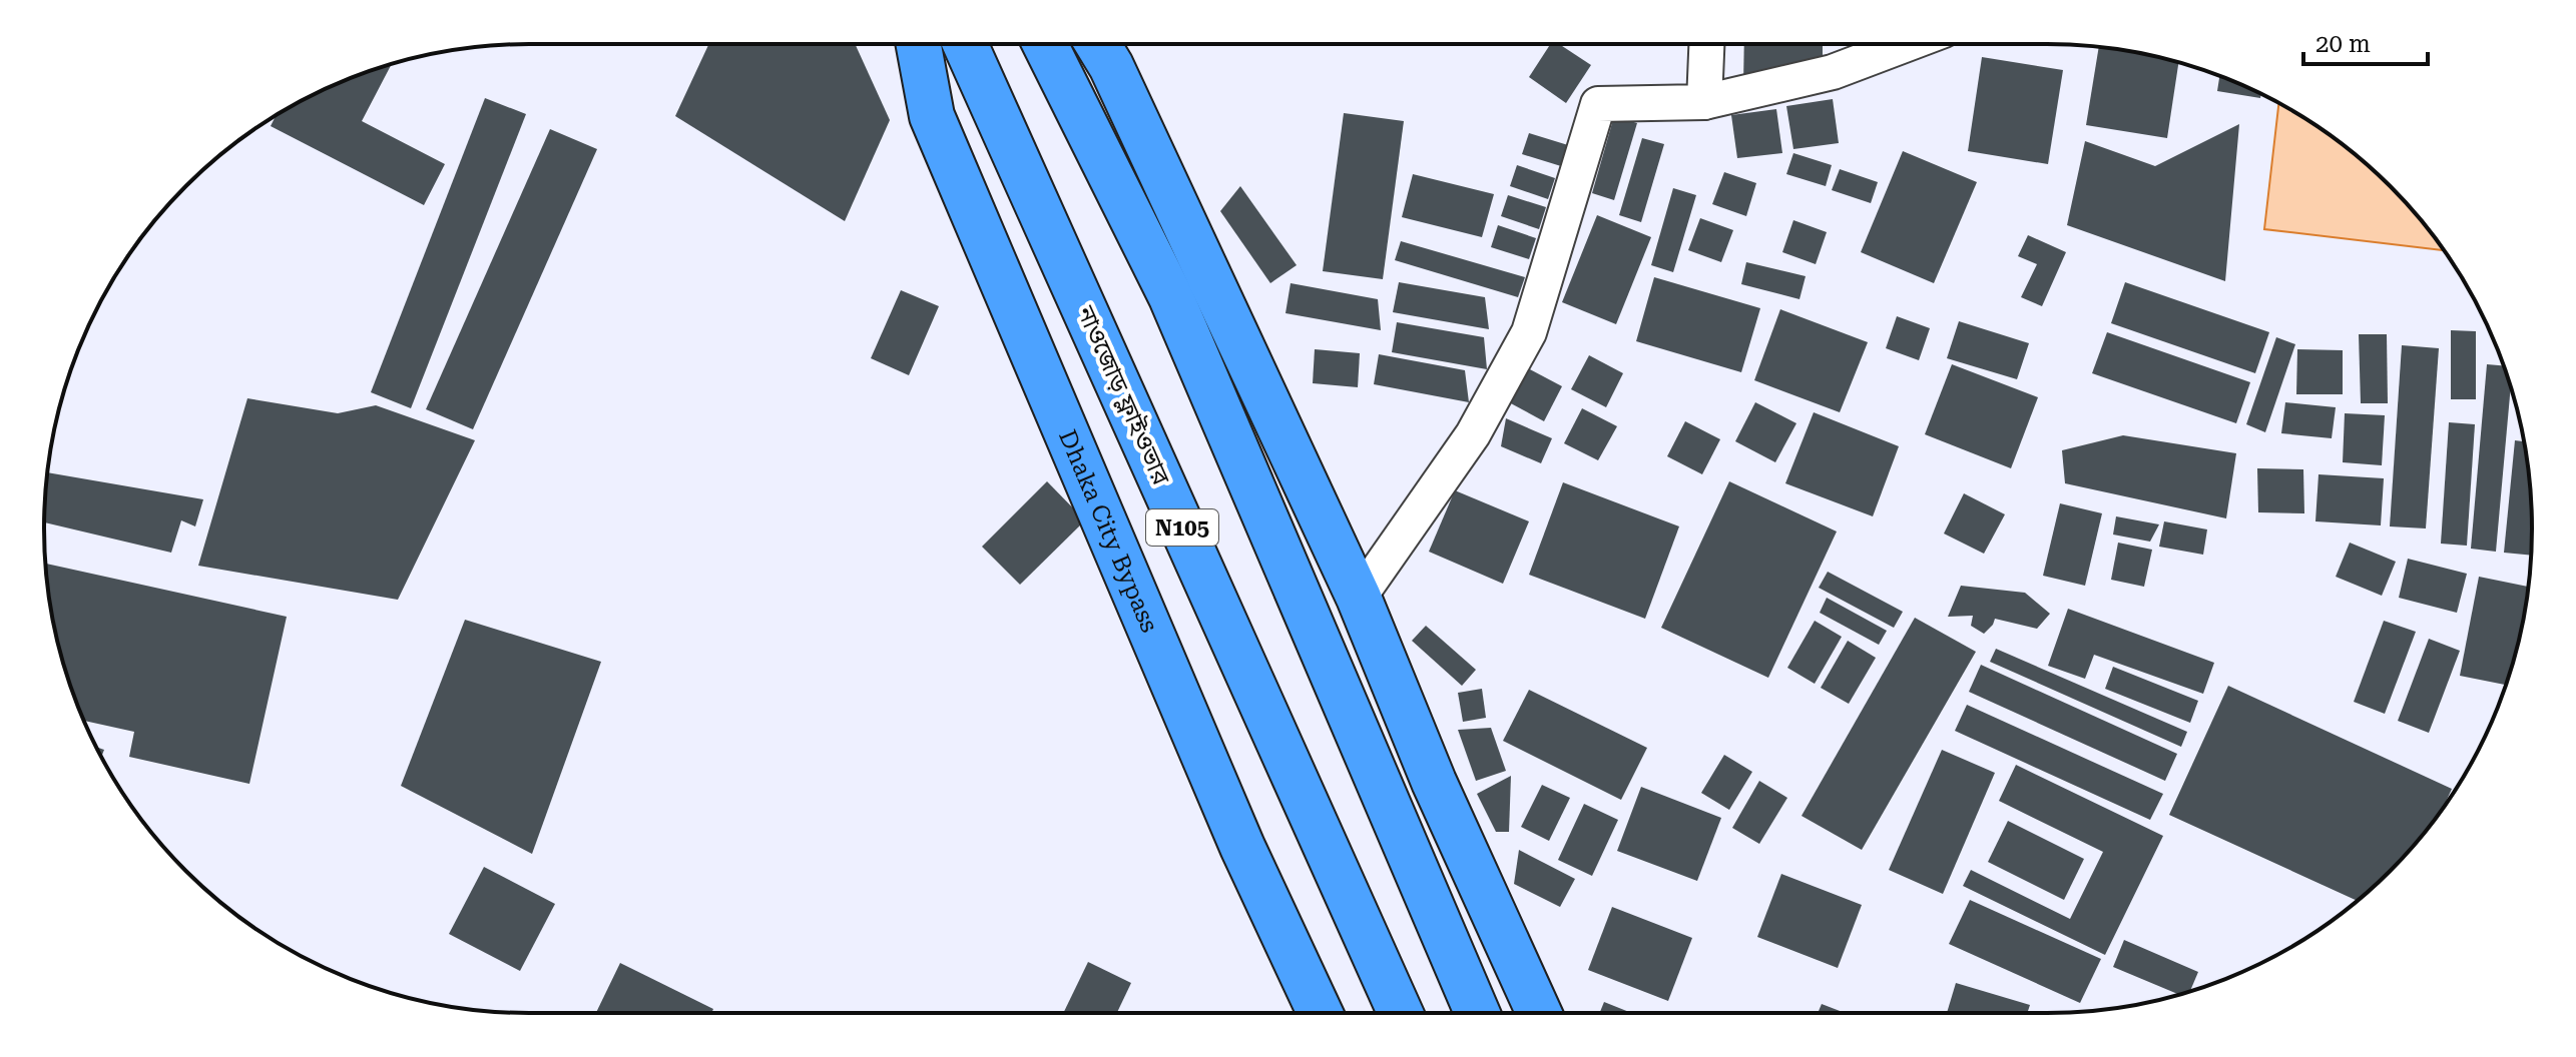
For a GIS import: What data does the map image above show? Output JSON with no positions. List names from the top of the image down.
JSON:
{
  "streets": {
    "highway": ["নাওজোড় ফ্লাইওভার", "N105", "Dhaka City Bypass"]
  },
  "scale_bar": "20 m"
}
